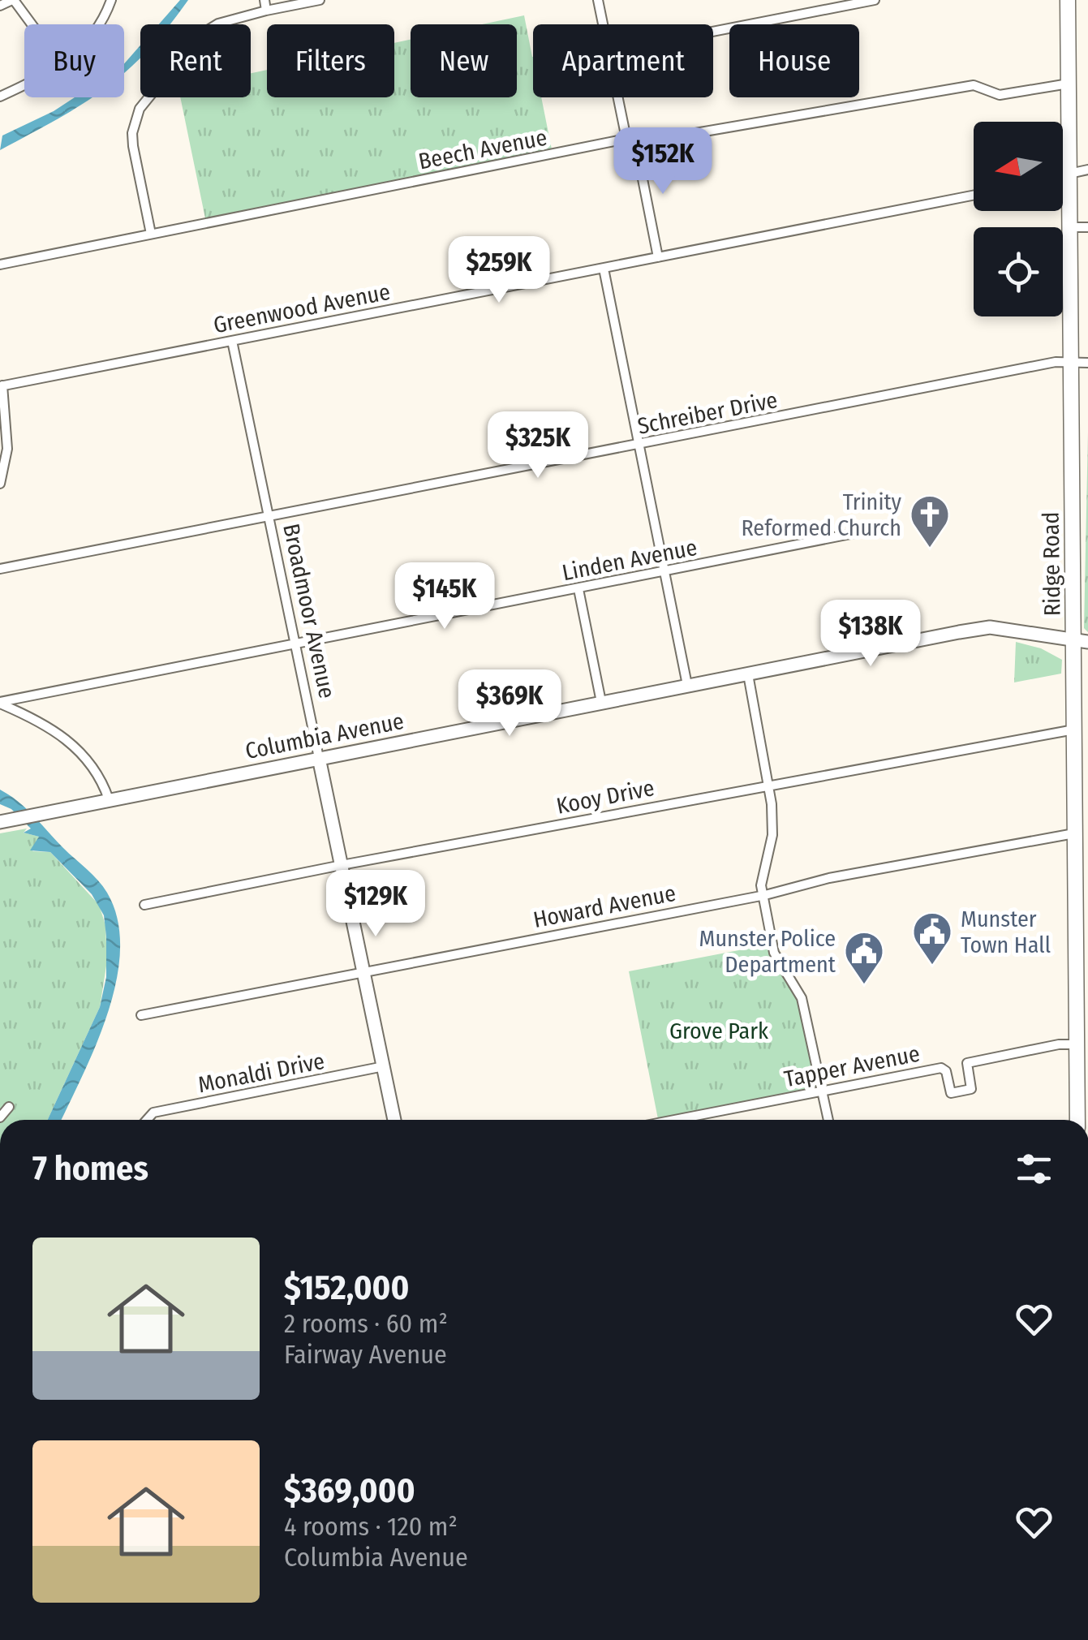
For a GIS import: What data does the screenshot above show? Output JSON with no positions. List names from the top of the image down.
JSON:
{
  "streets": {
    "main road": ["Ridge Road"],
    "street": [
      "Beech Avenue",
      "Greenwood Avenue",
      "Schreiber Drive",
      "Linden Avenue",
      "Broadmoor Avenue",
      "Columbia Avenue",
      "Kooy Drive",
      "Howard Avenue",
      "Tapper Avenue",
      "Monaldi Drive"
    ]
  },
  "crossings": [
    ["Beech Avenue", "Ridge Road"],
    ["Greenwood Avenue", "Broadmoor Avenue"],
    ["Schreiber Drive", "Ridge Road"],
    ["Schreiber Drive", "Broadmoor Avenue"],
    ["Linden Avenue", "Broadmoor Avenue"],
    ["Ridge Road", "Columbia Avenue"],
    ["Ridge Road", "Kooy Drive"],
    ["Ridge Road", "Howard Avenue"],
    ["Ridge Road", "Tapper Avenue"],
    ["Broadmoor Avenue", "Columbia Avenue"],
    ["Broadmoor Avenue", "Kooy Drive"],
    ["Broadmoor Avenue", "Howard Avenue"],
    ["Broadmoor Avenue", "Monaldi Drive"]
  ],
  "parks": ["Grove Park"],
  "places": {
    "church": ["Trinity Reformed Church"],
    "public building": ["Munster Town Hall", "Munster Police Department"]
  },
  "north": "left",
  "page": {
    "chip": [
      "Buy",
      "Rent",
      "Filters",
      "New",
      "Apartment",
      "House"
    ],
    "price": [
      "$152K",
      "$259K",
      "$325K",
      "$145K",
      "$138K",
      "$369K",
      "$129K"
    ],
    "heading": "7 homes",
    "list": [
      {
        "name": "$152,000",
        "note": "2 rooms · 60 m² · Fairway Avenue"
      },
      {
        "name": "$369,000",
        "note": "4 rooms · 120 m² · Columbia Avenue"
      }
    ]
  }
}
